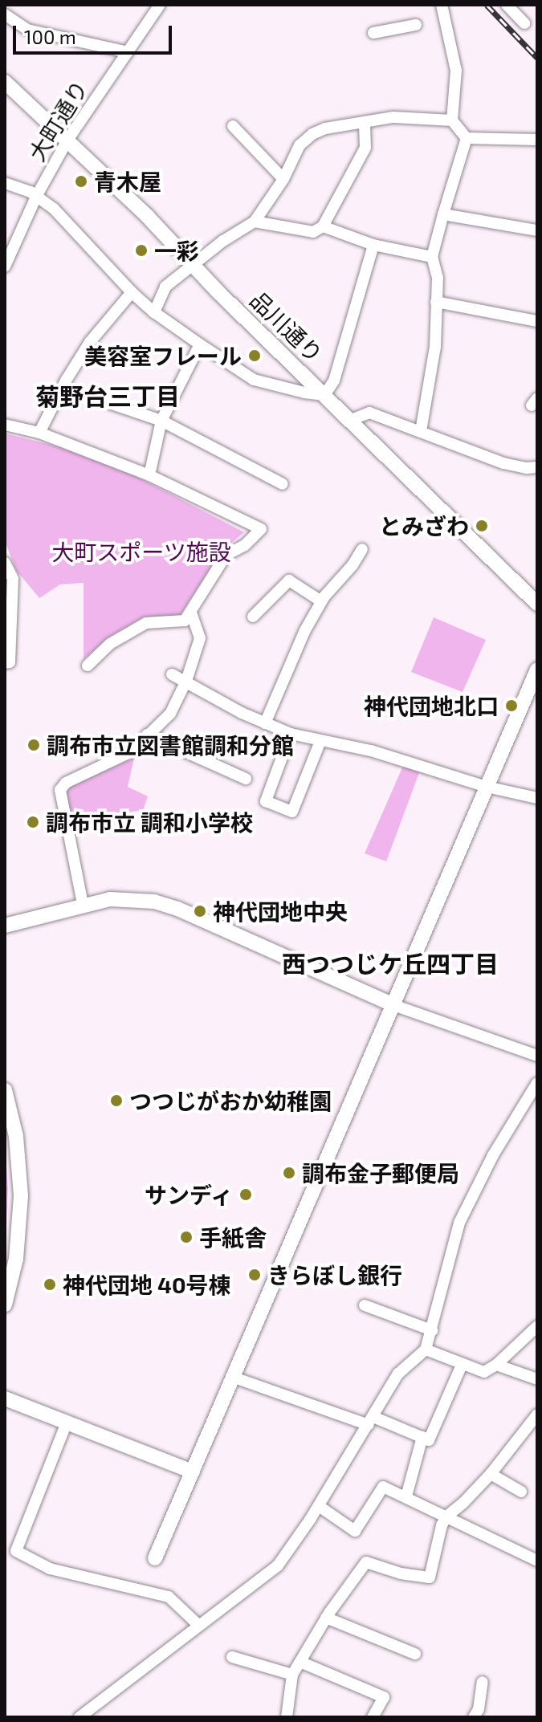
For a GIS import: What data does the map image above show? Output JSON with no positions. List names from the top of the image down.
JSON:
{
  "streets": {
    "street": ["大町通り", "品川通り"]
  },
  "crossings": [
    ["大町通り", "品川通り"]
  ],
  "districts": ["菊野台三丁目", "西つつじケ丘四丁目"],
  "parks": ["大町スポーツ施設"],
  "places": [
    "青木屋",
    "一彩",
    "美容室フレール",
    "とみざわ",
    "神代団地北口",
    "調布市立図書館調和分館",
    "調布市立 調和小学校",
    "神代団地中央",
    "つつじがおか幼稚園",
    "調布金子郵便局",
    "サンディ",
    "手紙舎",
    "きらぼし銀行",
    "神代団地 40号棟"
  ],
  "scale_bar": "100 m"
}
